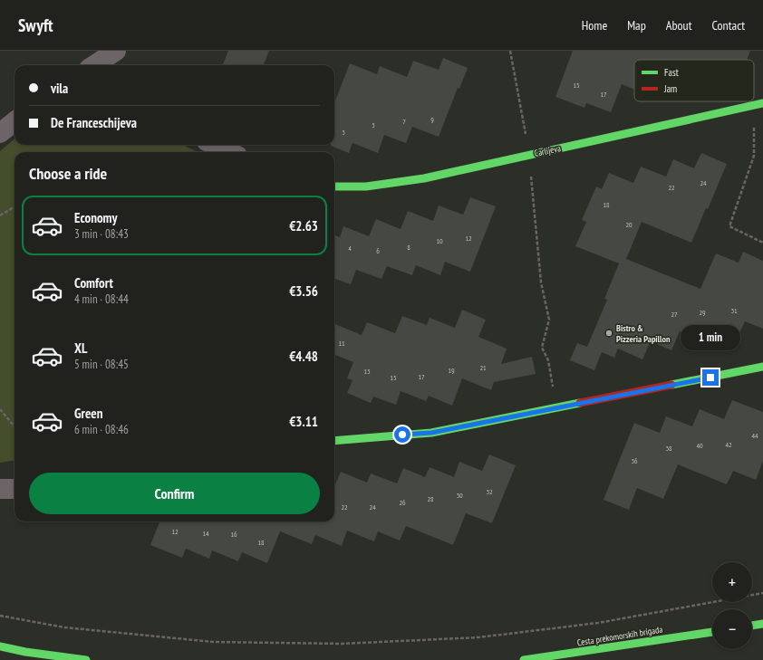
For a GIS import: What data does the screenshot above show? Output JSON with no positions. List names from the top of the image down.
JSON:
{
  "streets": {
    "street": ["Carlijeva", "Cesta prekomorskih brigada"]
  },
  "places": ["Bistro & Pizzeria Papillon"],
  "house_numbers": [
    "15",
    "17",
    "9",
    "7",
    "5",
    "3",
    "24",
    "22",
    "18",
    "20",
    "12",
    "10",
    "8",
    "4",
    "6",
    "31",
    "29",
    "27",
    "11",
    "21",
    "19",
    "13",
    "17",
    "15",
    "44",
    "42",
    "40",
    "38",
    "36",
    "32",
    "30",
    "28",
    "26",
    "22",
    "24",
    "12",
    "14",
    "16",
    "18"
  ],
  "legend": ["Fast", "Jam"],
  "page": {
    "header": "Swyft",
    "nav": [
      "Home",
      "Map",
      "About",
      "Contact"
    ],
    "banner": ["vila", "De Franceschijeva"],
    "heading": "Choose a ride",
    "list": [
      {
        "name": "Economy",
        "note": "3 min · 08:43",
        "value": "€2.63"
      },
      {
        "name": "Comfort",
        "note": "4 min · 08:44",
        "value": "€3.56"
      },
      {
        "name": "XL",
        "note": "5 min · 08:45",
        "value": "€4.48"
      },
      {
        "name": "Green",
        "note": "6 min · 08:46",
        "value": "€3.11"
      }
    ],
    "bubble": "1 min",
    "buttons": "Confirm",
    "map_buttons": ["+", "−"]
  }
}
